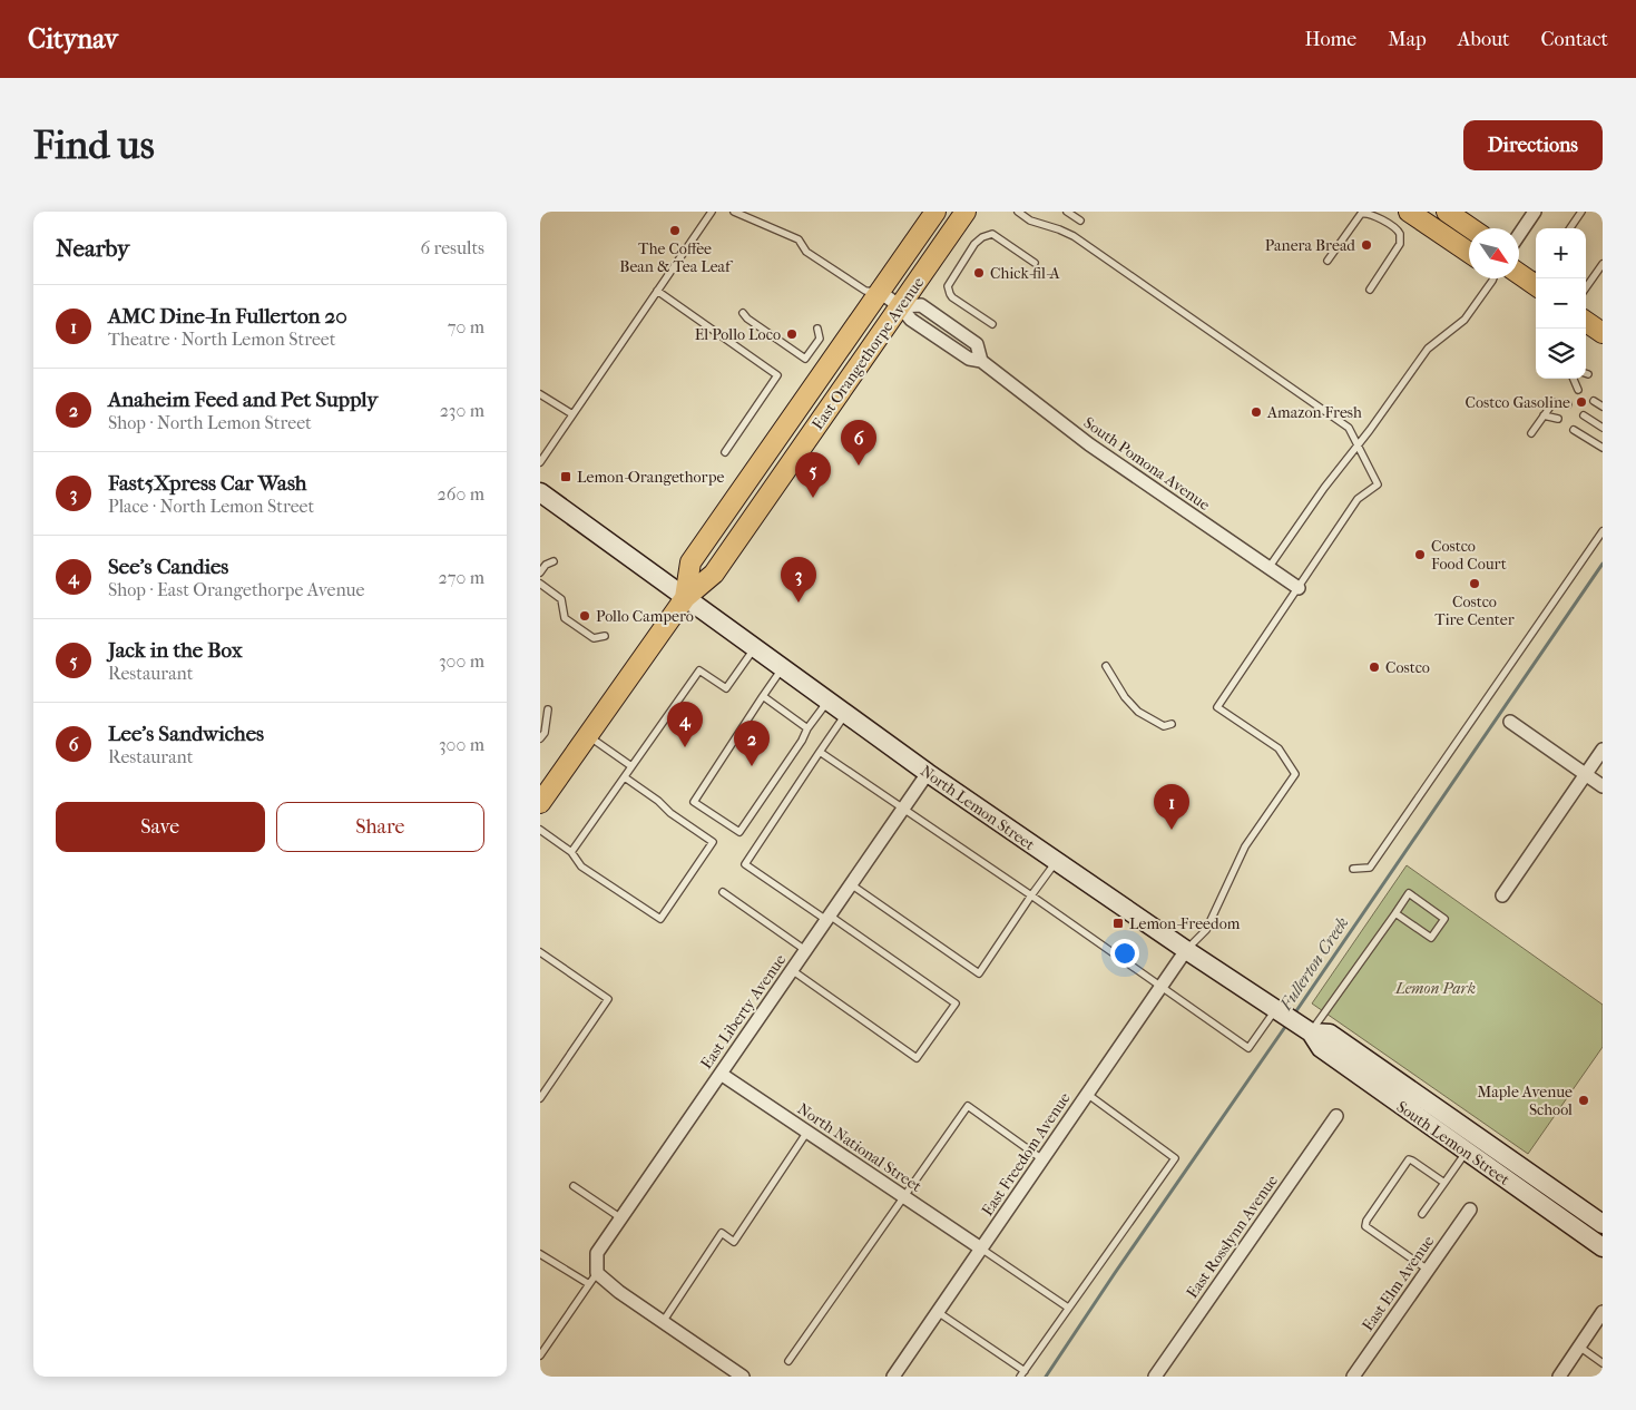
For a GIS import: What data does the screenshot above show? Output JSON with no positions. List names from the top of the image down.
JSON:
{
  "streets": {
    "main road": ["East Orangethorpe Avenue"],
    "street": [
      "South Pomona Avenue",
      "North Lemon Street",
      "East Liberty Avenue",
      "South Lemon Street",
      "North National Street",
      "East Freedom Avenue",
      "East Rosslynn Avenue",
      "East Elm Avenue"
    ]
  },
  "crossings": [
    ["East Orangethorpe Avenue", "South Pomona Avenue"],
    ["East Orangethorpe Avenue", "North Lemon Street"],
    ["North Lemon Street", "East Liberty Avenue"],
    ["North Lemon Street", "South Lemon Street"],
    ["North Lemon Street", "East Freedom Avenue"],
    ["East Liberty Avenue", "North National Street"],
    ["North National Street", "East Freedom Avenue"]
  ],
  "water": ["Fullerton Creek"],
  "parks": ["Lemon Park"],
  "places": {
    "other": [
      "The Coffee Bean & Tea Leaf",
      "Panera Bread",
      "Chick-fil-A",
      "El Pollo Loco",
      "Costco Gasoline",
      "Amazon Fresh",
      "Costco Food Court",
      "Costco Tire Center",
      "Pollo Campero",
      "Costco",
      "Maple Avenue School"
    ],
    "transit": ["Lemon-Orangethorpe", "Lemon-Freedom"]
  },
  "north": "bottom right",
  "page": {
    "header": "Citynav",
    "nav": [
      "Home",
      "Map",
      "About",
      "Contact"
    ],
    "buttons": [
      "Directions",
      ["Save", "Share"]
    ],
    "title": "Find us",
    "heading": ["Nearby", "6 results"],
    "map_buttons": ["+", "−"],
    "list": [
      {
        "mark": "1",
        "name": "AMC Dine-In Fullerton 20",
        "note": "Theatre · North Lemon Street",
        "value": "70 m"
      },
      {
        "mark": "2",
        "name": "Anaheim Feed and Pet Supply",
        "note": "Shop · North Lemon Street",
        "value": "230 m"
      },
      {
        "mark": "3",
        "name": "Fast5Xpress Car Wash",
        "note": "Place · North Lemon Street",
        "value": "260 m"
      },
      {
        "mark": "4",
        "name": "See's Candies",
        "note": "Shop · East Orangethorpe Avenue",
        "value": "270 m"
      },
      {
        "mark": "5",
        "name": "Jack in the Box",
        "note": "Restaurant",
        "value": "300 m"
      },
      {
        "mark": "6",
        "name": "Lee's Sandwiches",
        "note": "Restaurant",
        "value": "300 m"
      }
    ],
    "pins": [
      "6",
      "5",
      "3",
      "4",
      "2",
      "1"
    ]
  }
}
